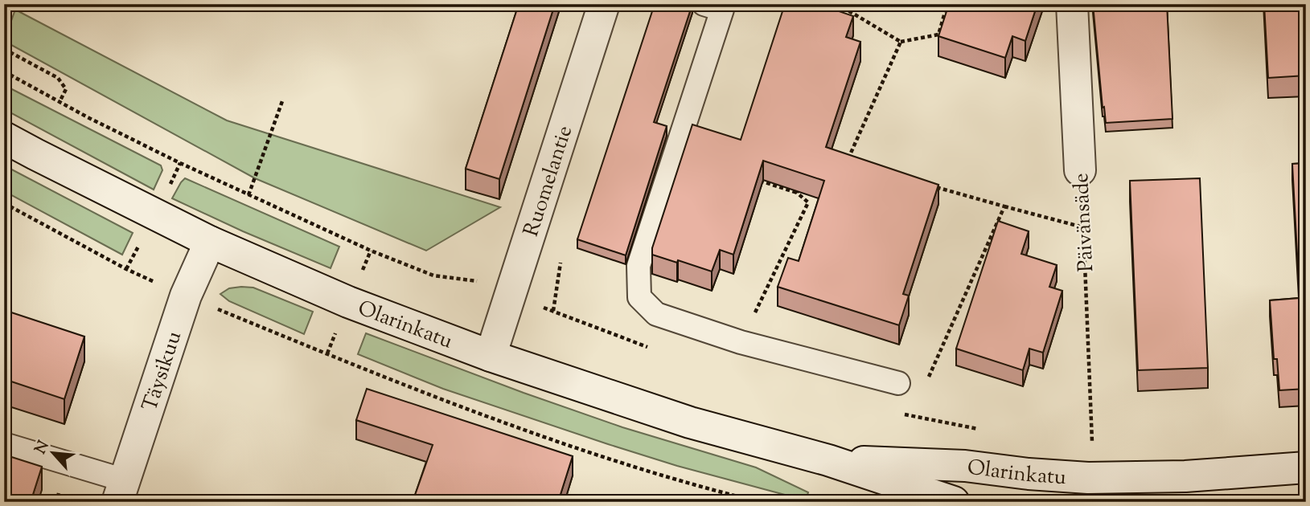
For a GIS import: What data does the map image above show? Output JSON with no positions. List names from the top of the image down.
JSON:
{
  "streets": {
    "main road": [
      "Ruomelantie",
      "Päivänsäde",
      "Olarinkatu",
      "Täysikuu"
    ]
  },
  "crossings": [
    ["Ruomelantie", "Olarinkatu"],
    ["Olarinkatu", "Täysikuu"]
  ],
  "north": "top left"
}
